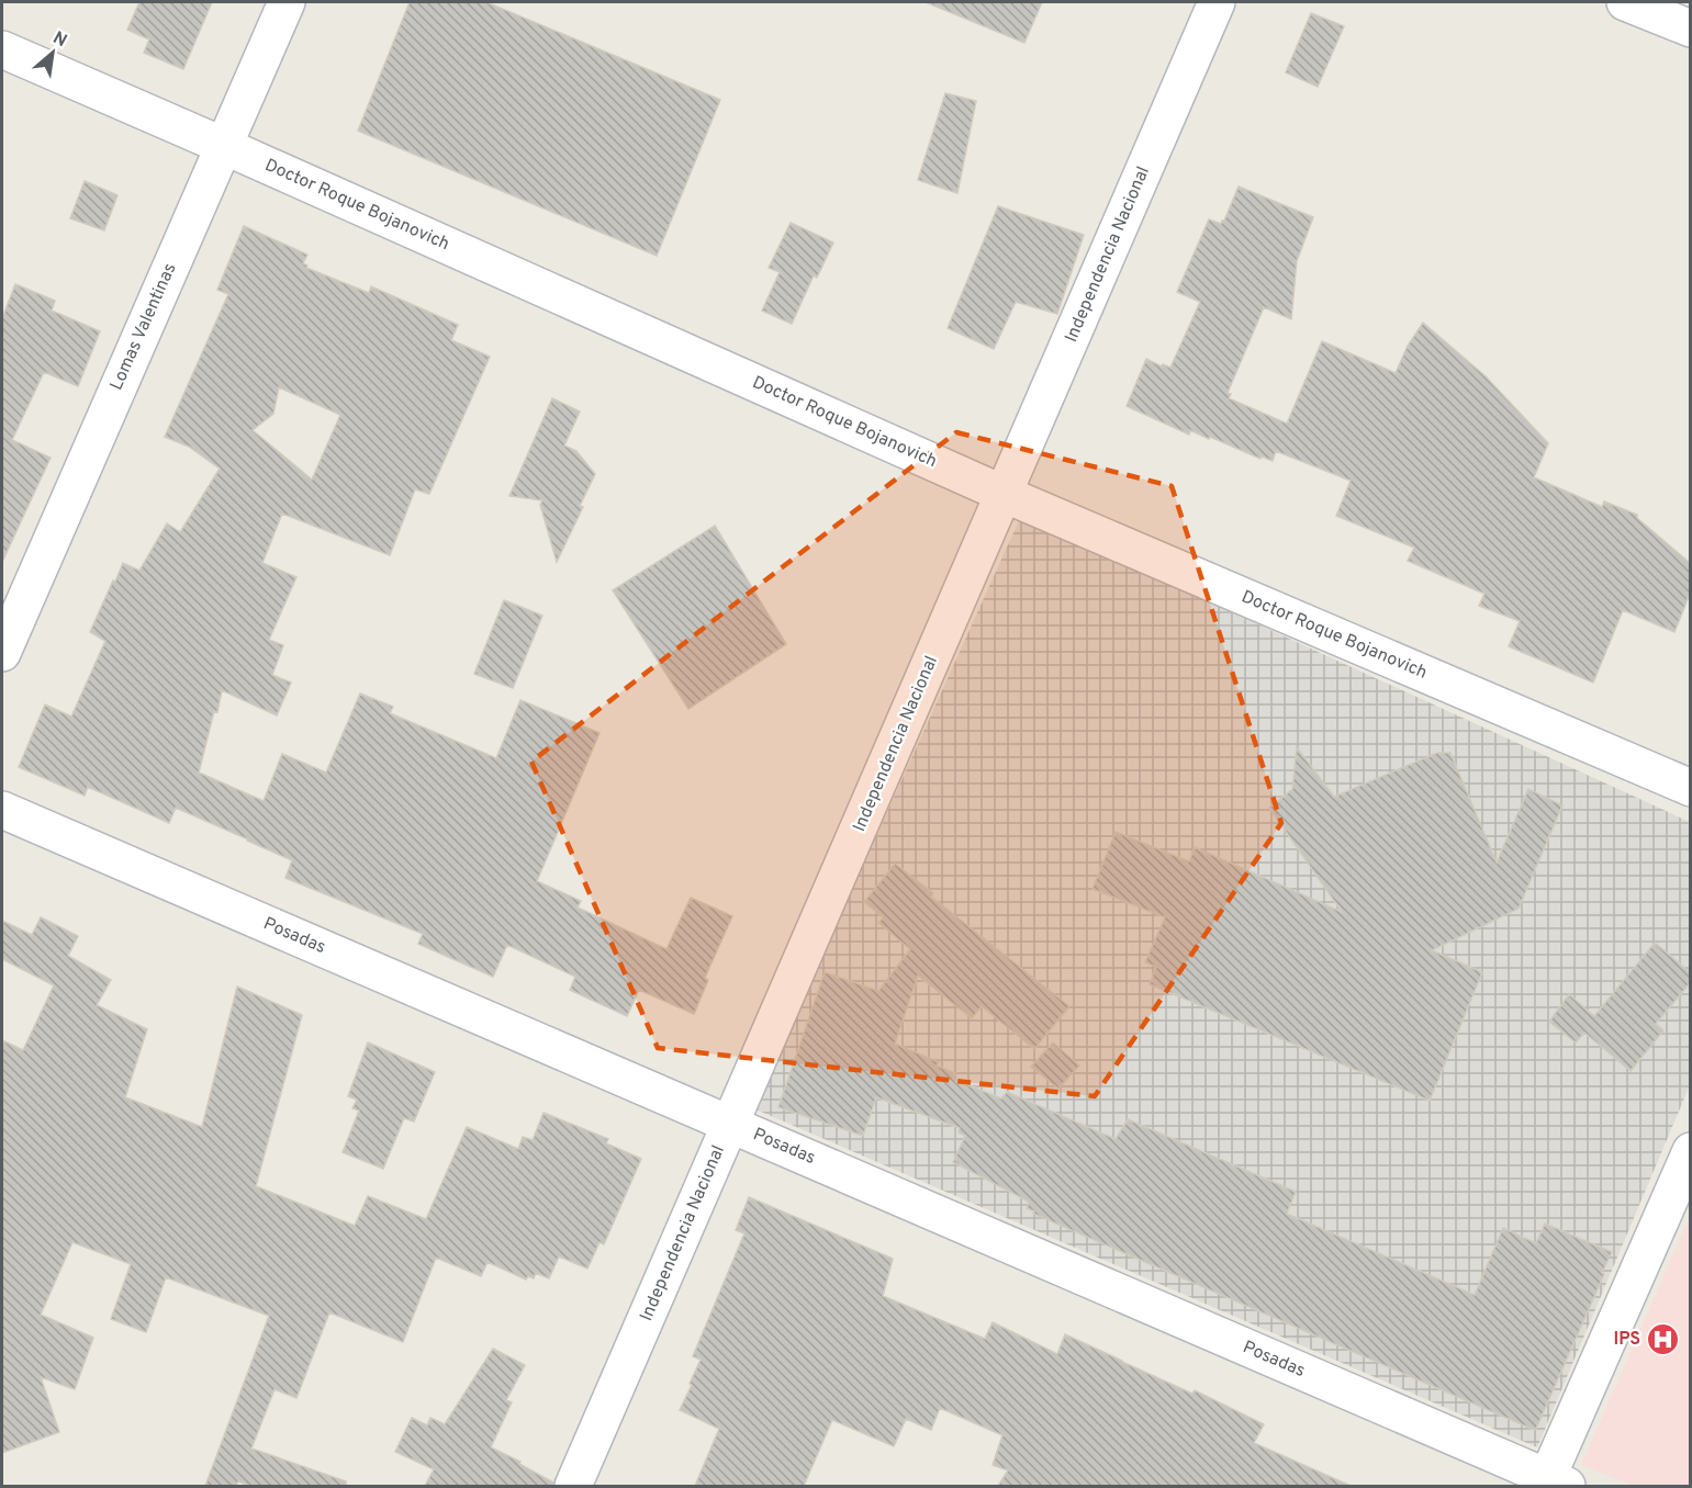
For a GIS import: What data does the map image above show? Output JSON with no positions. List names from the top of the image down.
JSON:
{
  "streets": {
    "street": [
      "Doctor Roque Bojanovich",
      "Independencia Nacional",
      "Lomas Valentinas",
      "Posadas"
    ]
  },
  "crossings": [
    ["Doctor Roque Bojanovich", "Independencia Nacional"],
    ["Doctor Roque Bojanovich", "Lomas Valentinas"],
    ["Independencia Nacional", "Posadas"]
  ],
  "places": {
    "hospital": ["IPS"]
  },
  "north": "top right"
}
